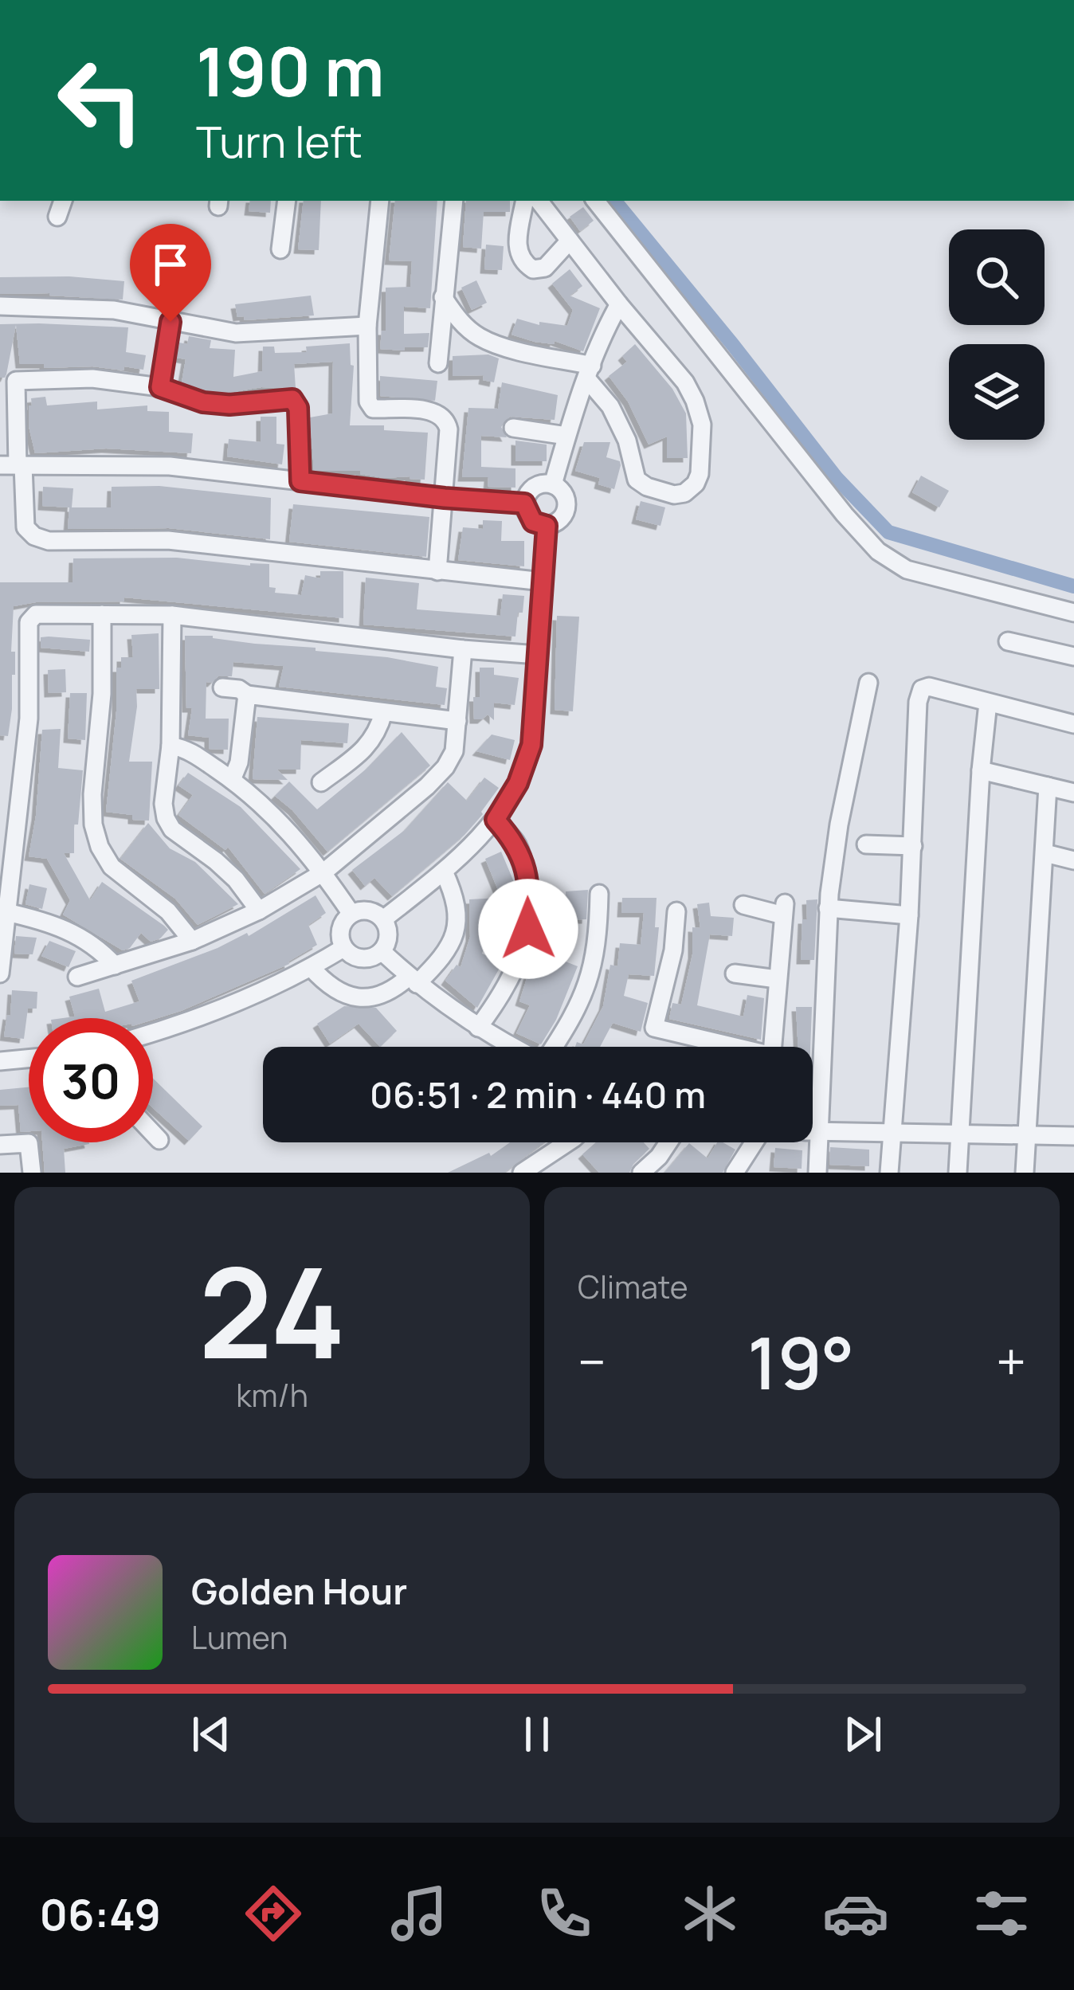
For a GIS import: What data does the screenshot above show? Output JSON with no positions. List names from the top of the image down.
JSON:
{
  "page": {
    "turn": ["190 m", "Turn left"],
    "limit": "30",
    "trip": "06:51 · 2 min · 440 m",
    "tile": [
      ["24", "km/h"],
      "Climate"
    ],
    "heat": ["−", "19°", "+"],
    "song": ["Golden Hour", "Lumen"],
    "tabs": "06:49"
  }
}
